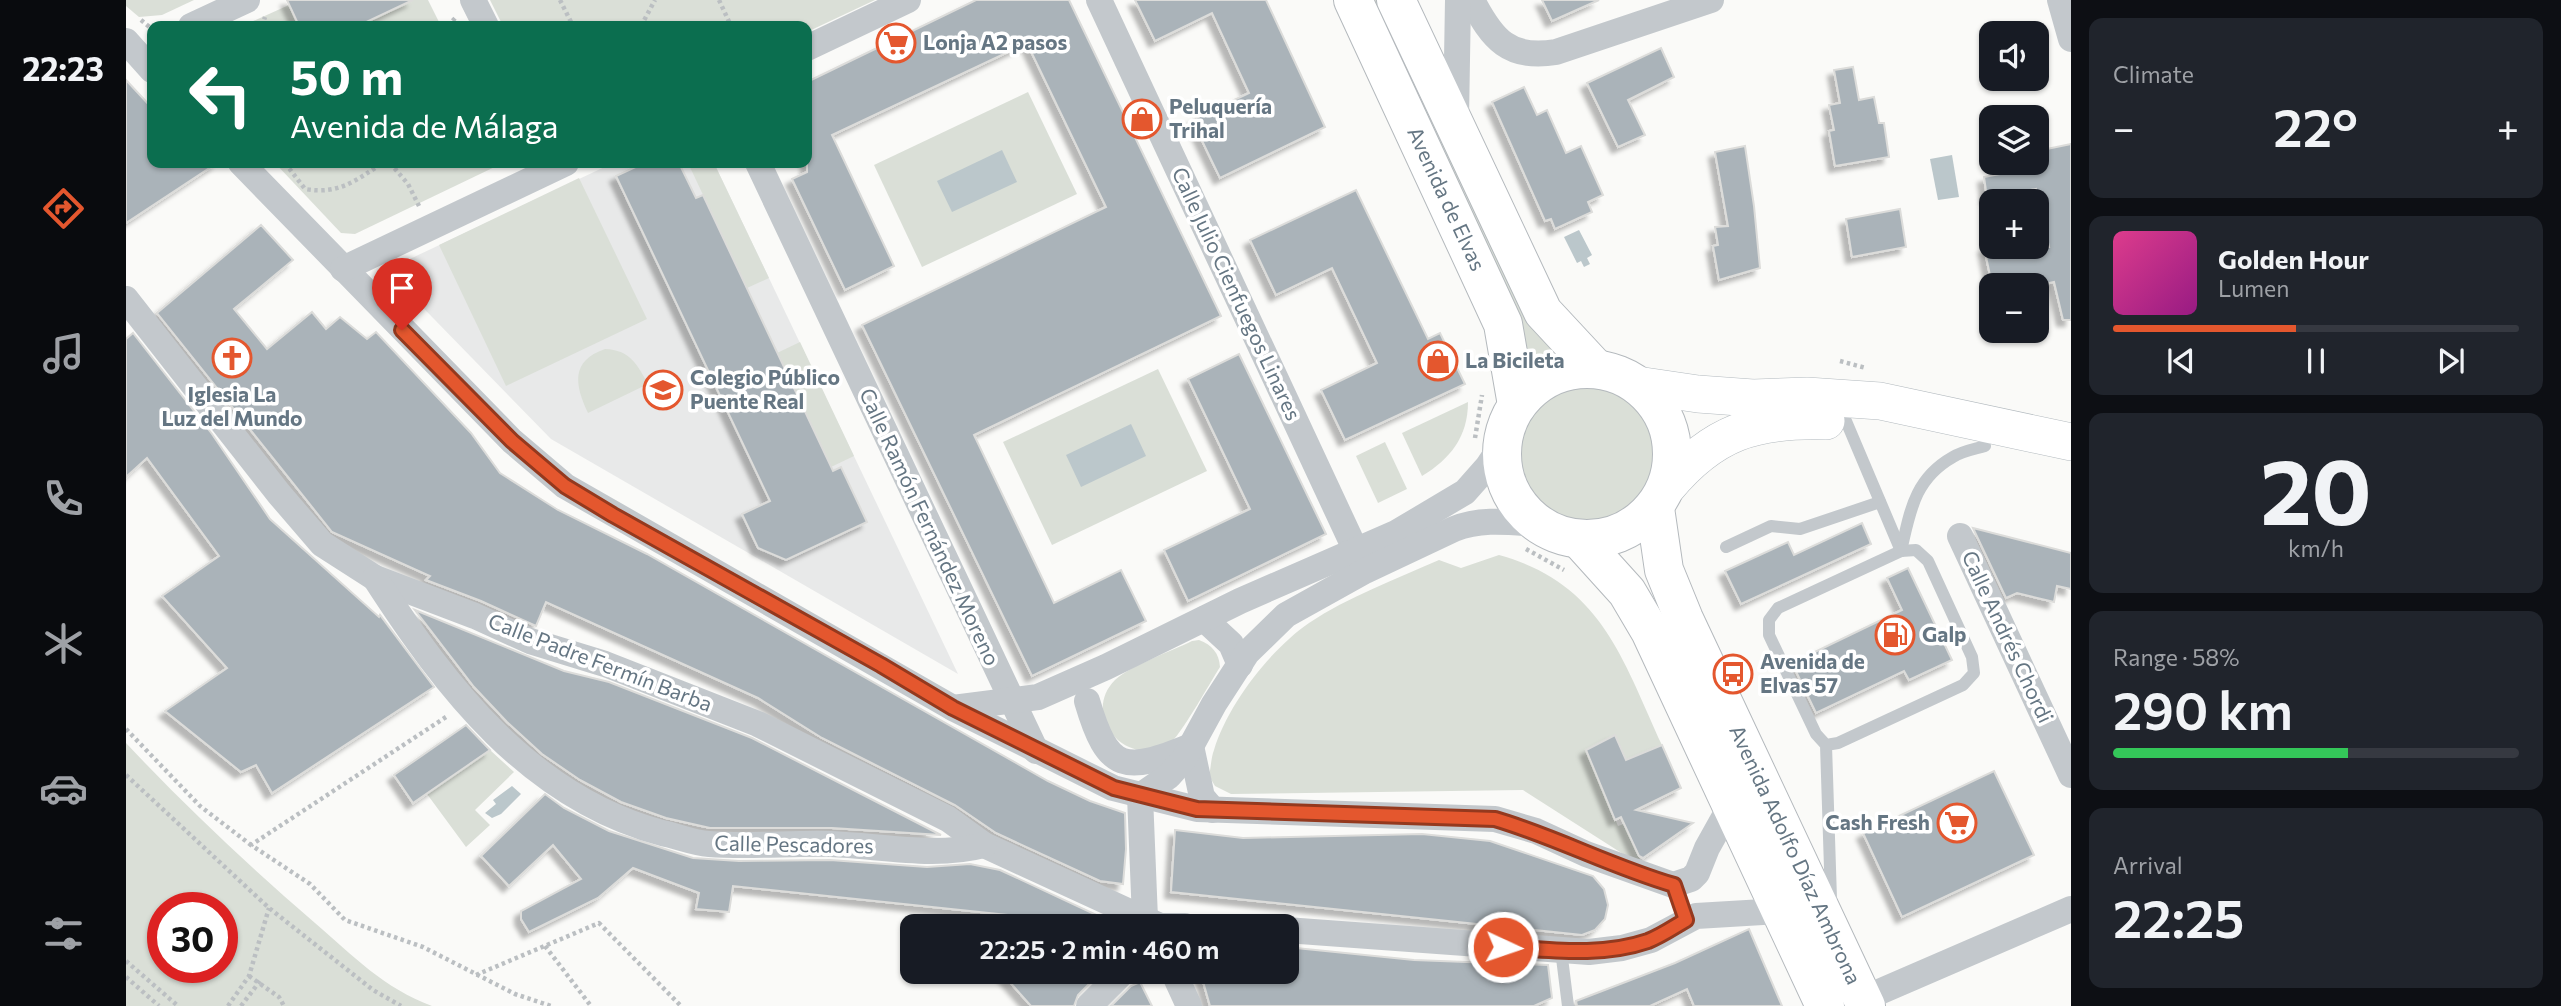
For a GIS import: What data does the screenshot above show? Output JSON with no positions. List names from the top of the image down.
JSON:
{
  "streets": {
    "highway": ["Avenida de Elvas", "Avenida Adolfo Díaz Ambrona"],
    "street": [
      "Calle Julio Cienfuegos Linares",
      "Calle Ramón Fernández Moreno",
      "Calle Andrés Chordi",
      "Calle Padre Fermín Barba",
      "Calle Pescadores"
    ]
  },
  "crossings": [
    ["Avenida de Elvas", "Avenida Adolfo Díaz Ambrona"],
    ["Calle Padre Fermín Barba", "Calle Pescadores"]
  ],
  "places": {
    "supermarket": ["Lonja A2 pasos", "Cash Fresh"],
    "shop": ["Peluquería Trihal", "La Bicileta"],
    "church": ["Iglesia La Luz del Mundo"],
    "school or university": ["Colegio Público Puente Real"],
    "fuel station": ["Galp"],
    "bus stop": ["Avenida de Elvas 57"]
  },
  "page": {
    "tabs": "22:23",
    "tile": [
      "Climate",
      ["20", "km/h"],
      ["Range · 58%", "290 km"],
      ["Arrival", "22:25"]
    ],
    "map_buttons": ["+", "−"],
    "turn": ["50 m", "Avenida de Málaga"],
    "heat": ["−", "22°", "+"],
    "song": ["Golden Hour", "Lumen"],
    "limit": "30",
    "trip": "22:25 · 2 min · 460 m"
  }
}
